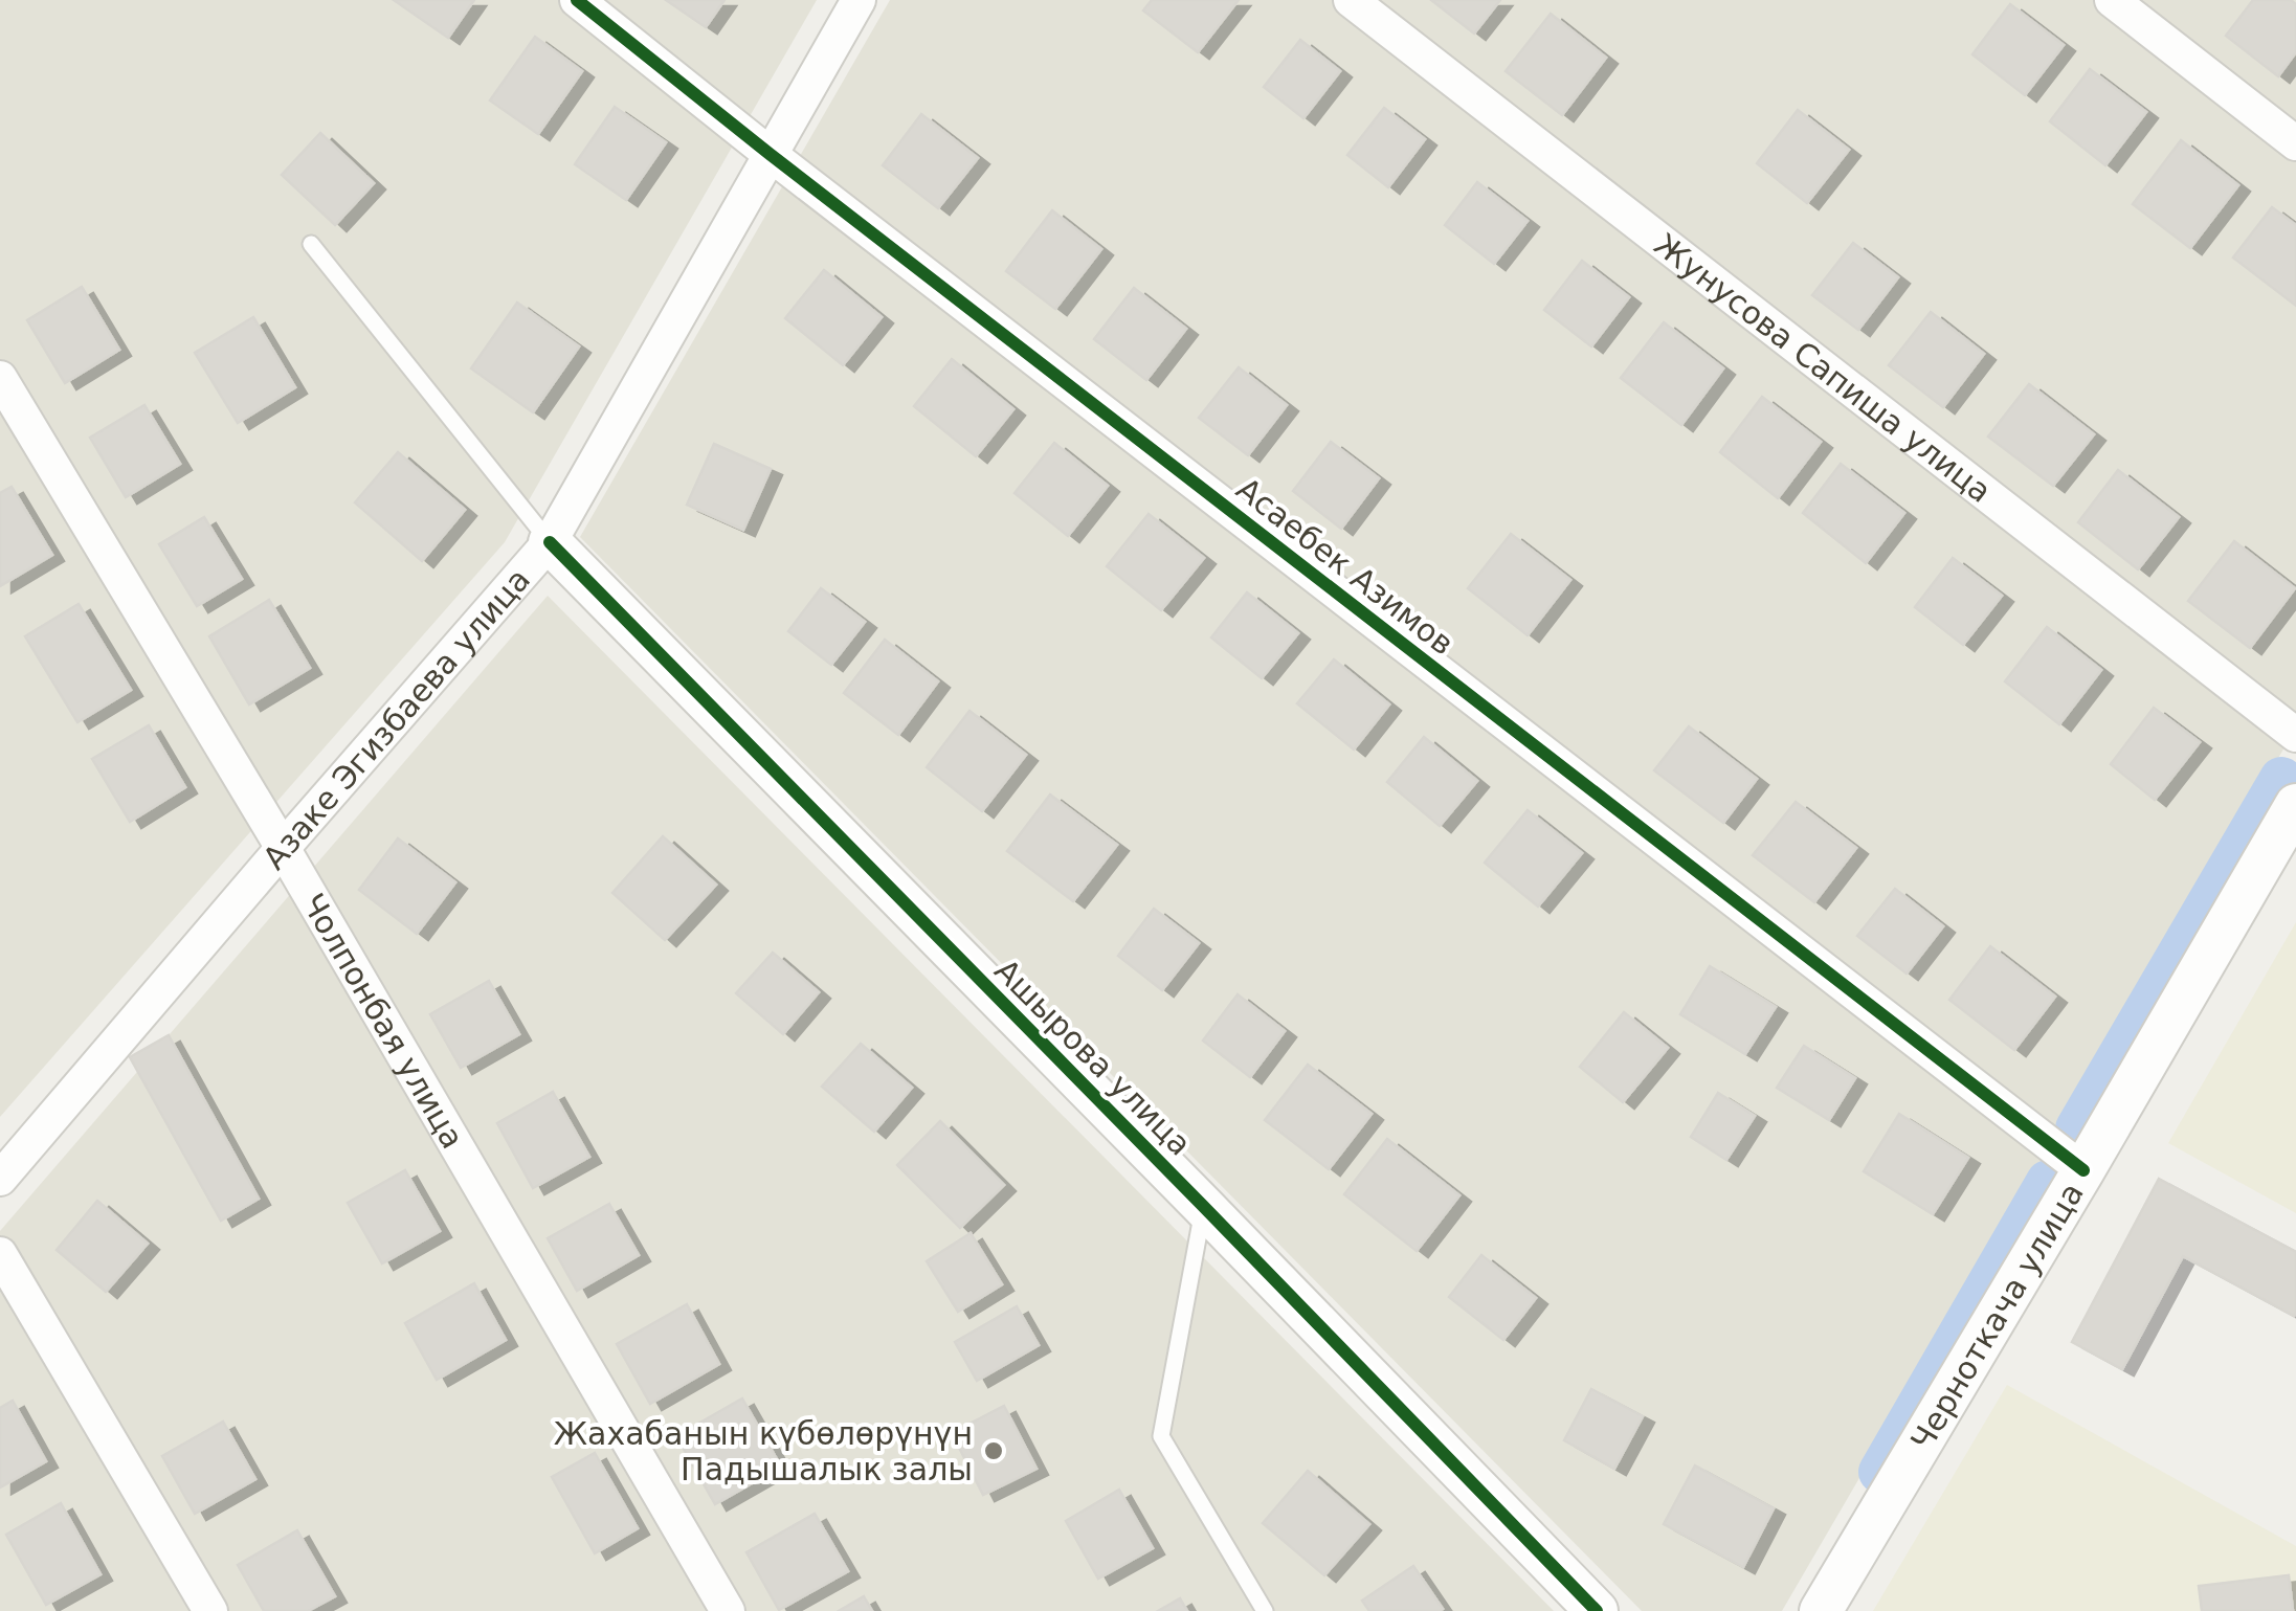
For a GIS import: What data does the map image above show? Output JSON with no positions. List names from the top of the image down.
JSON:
{
  "streets": {
    "street": [
      "Жунусова Сапиша улица",
      "Асаебек Азимов",
      "Азаке Эгизбаева улица",
      "Чолпонбая улица",
      "Ашырова улица",
      "Черноткача улица"
    ]
  },
  "crossings": [
    ["Асаебек Азимов", "Азаке Эгизбаева улица"],
    ["Асаебек Азимов", "Черноткача улица"],
    ["Азаке Эгизбаева улица", "Чолпонбая улица"],
    ["Азаке Эгизбаева улица", "Ашырова улица"]
  ],
  "places": ["Жахабанын күбөлөрүнүн Падышалык залы"]
}
